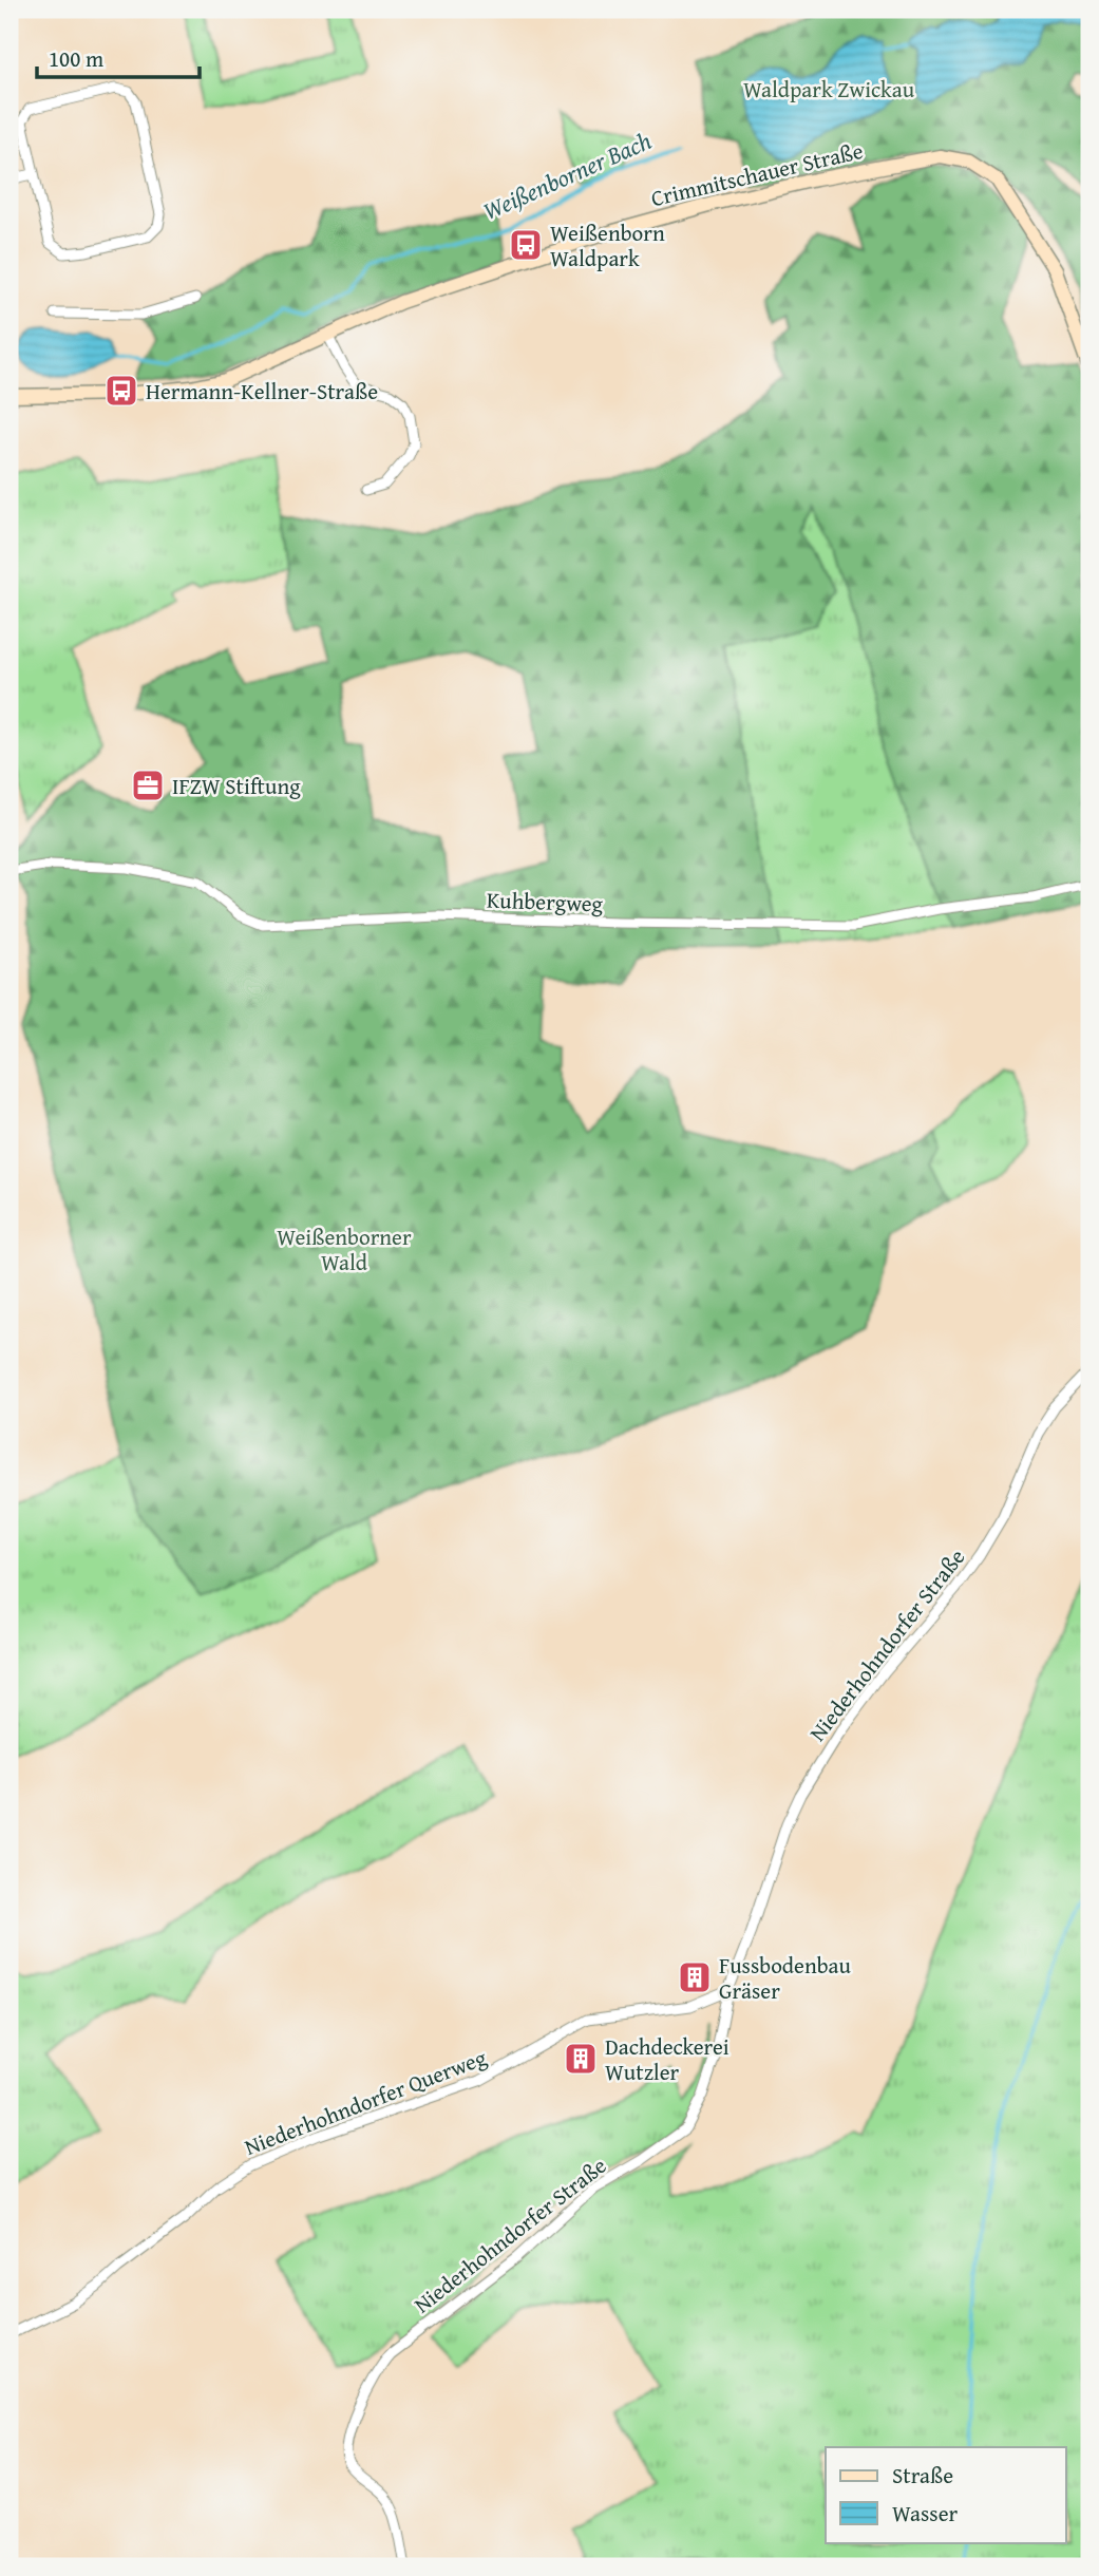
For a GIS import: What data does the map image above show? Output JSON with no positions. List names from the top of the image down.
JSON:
{
  "streets": {
    "main road": ["Crimmitschauer Straße"],
    "street": ["Kuhbergweg", "Niederhohndorfer Straße", "Niederhohndorfer Querweg"]
  },
  "crossings": [
    ["Niederhohndorfer Straße", "Niederhohndorfer Querweg"]
  ],
  "water": ["Weißenborner Bach"],
  "parks": ["Waldpark Zwickau", "Weißenborner Wald"],
  "places": {
    "bus stop": ["Weißenborn Waldpark", "Hermann-Kellner-Straße"],
    "office": ["IFZW Stiftung"],
    "building": ["Fussbodenbau Gräser", "Dachdeckerei Wutzler"]
  },
  "legend": ["Straße", "Wasser"],
  "scale_bar": "100 m"
}
